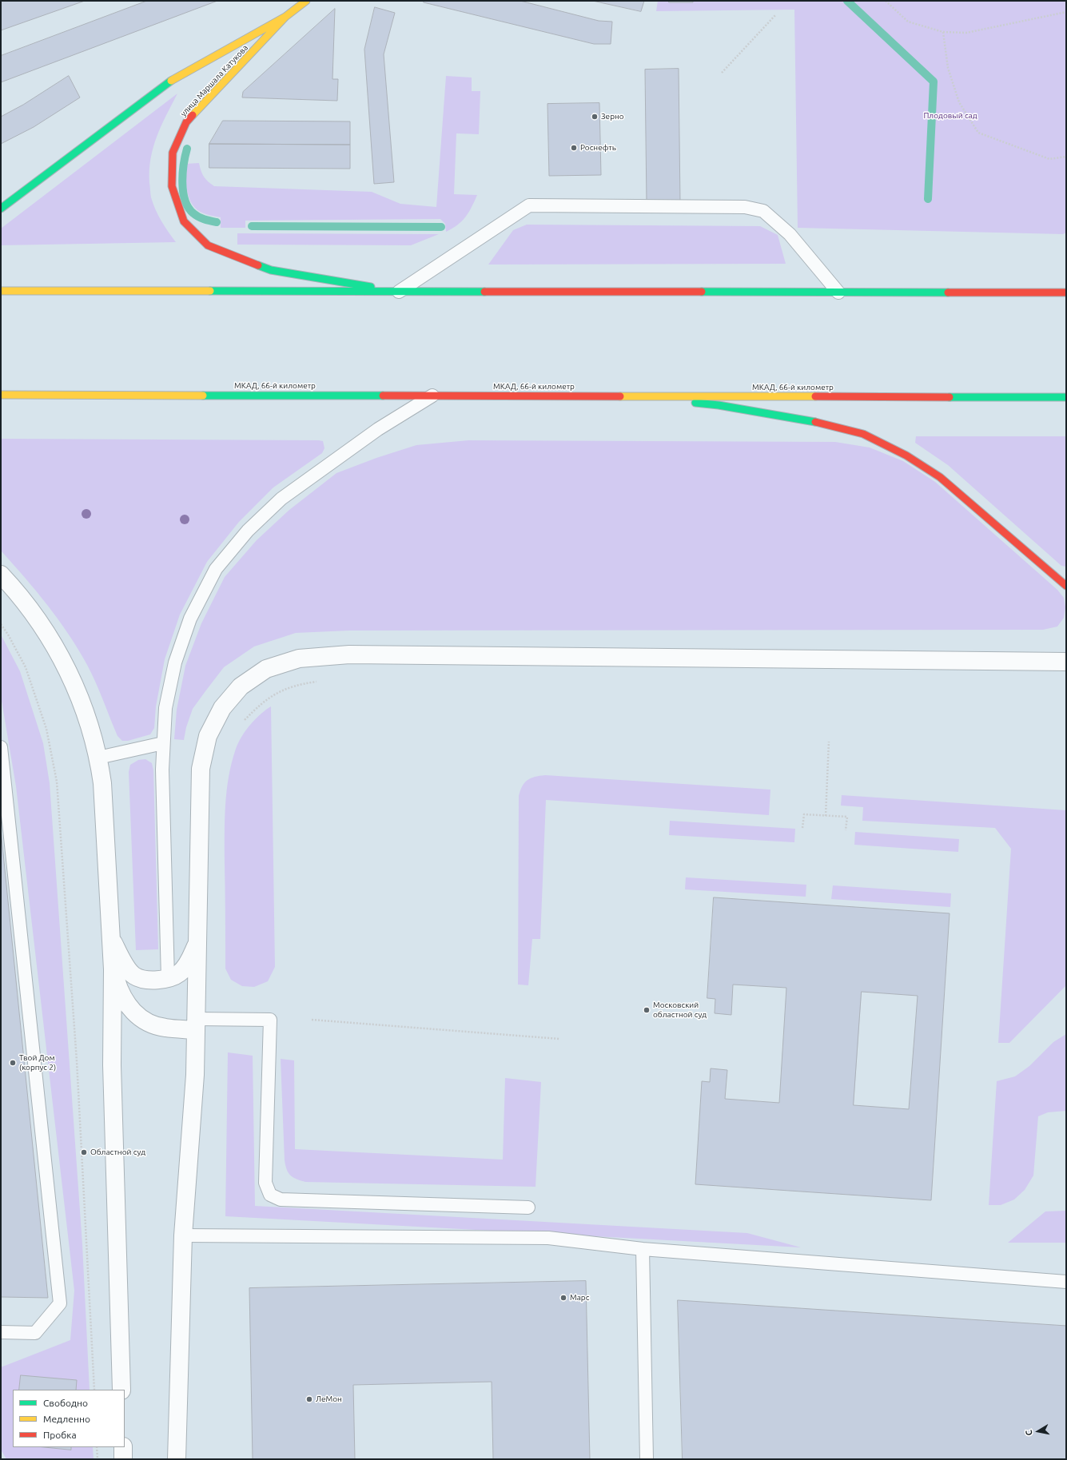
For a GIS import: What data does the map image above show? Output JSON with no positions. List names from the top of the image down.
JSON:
{
  "streets": {
    "main road": ["улица Маршала Катукова", "МКАД, 66-й километр"]
  },
  "parks": ["Плодовый сад"],
  "places": [
    "Зерно",
    "Роснефть",
    "Московский областной суд",
    "Твой Дом (корпус 2)",
    "Областной суд",
    "Марс",
    "ЛеМон"
  ],
  "legend": ["Свободно", "Медленно", "Пробка"],
  "north": "left"
}
